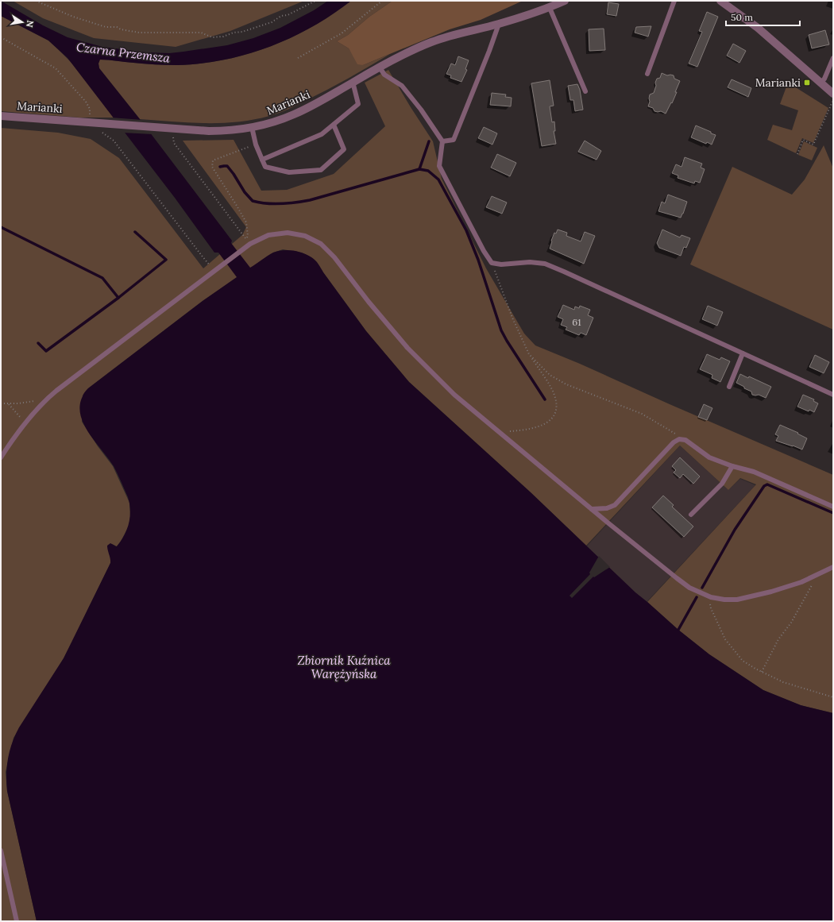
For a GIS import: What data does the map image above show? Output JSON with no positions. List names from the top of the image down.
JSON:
{
  "streets": {
    "street": ["Marianki"]
  },
  "water": ["Czarna Przemsza", "Zbiornik Kuźnica Warężyńska"],
  "places": {
    "transit": ["Marianki"]
  },
  "house_numbers": ["61"],
  "scale_bar": "50 m",
  "north": "right"
}
